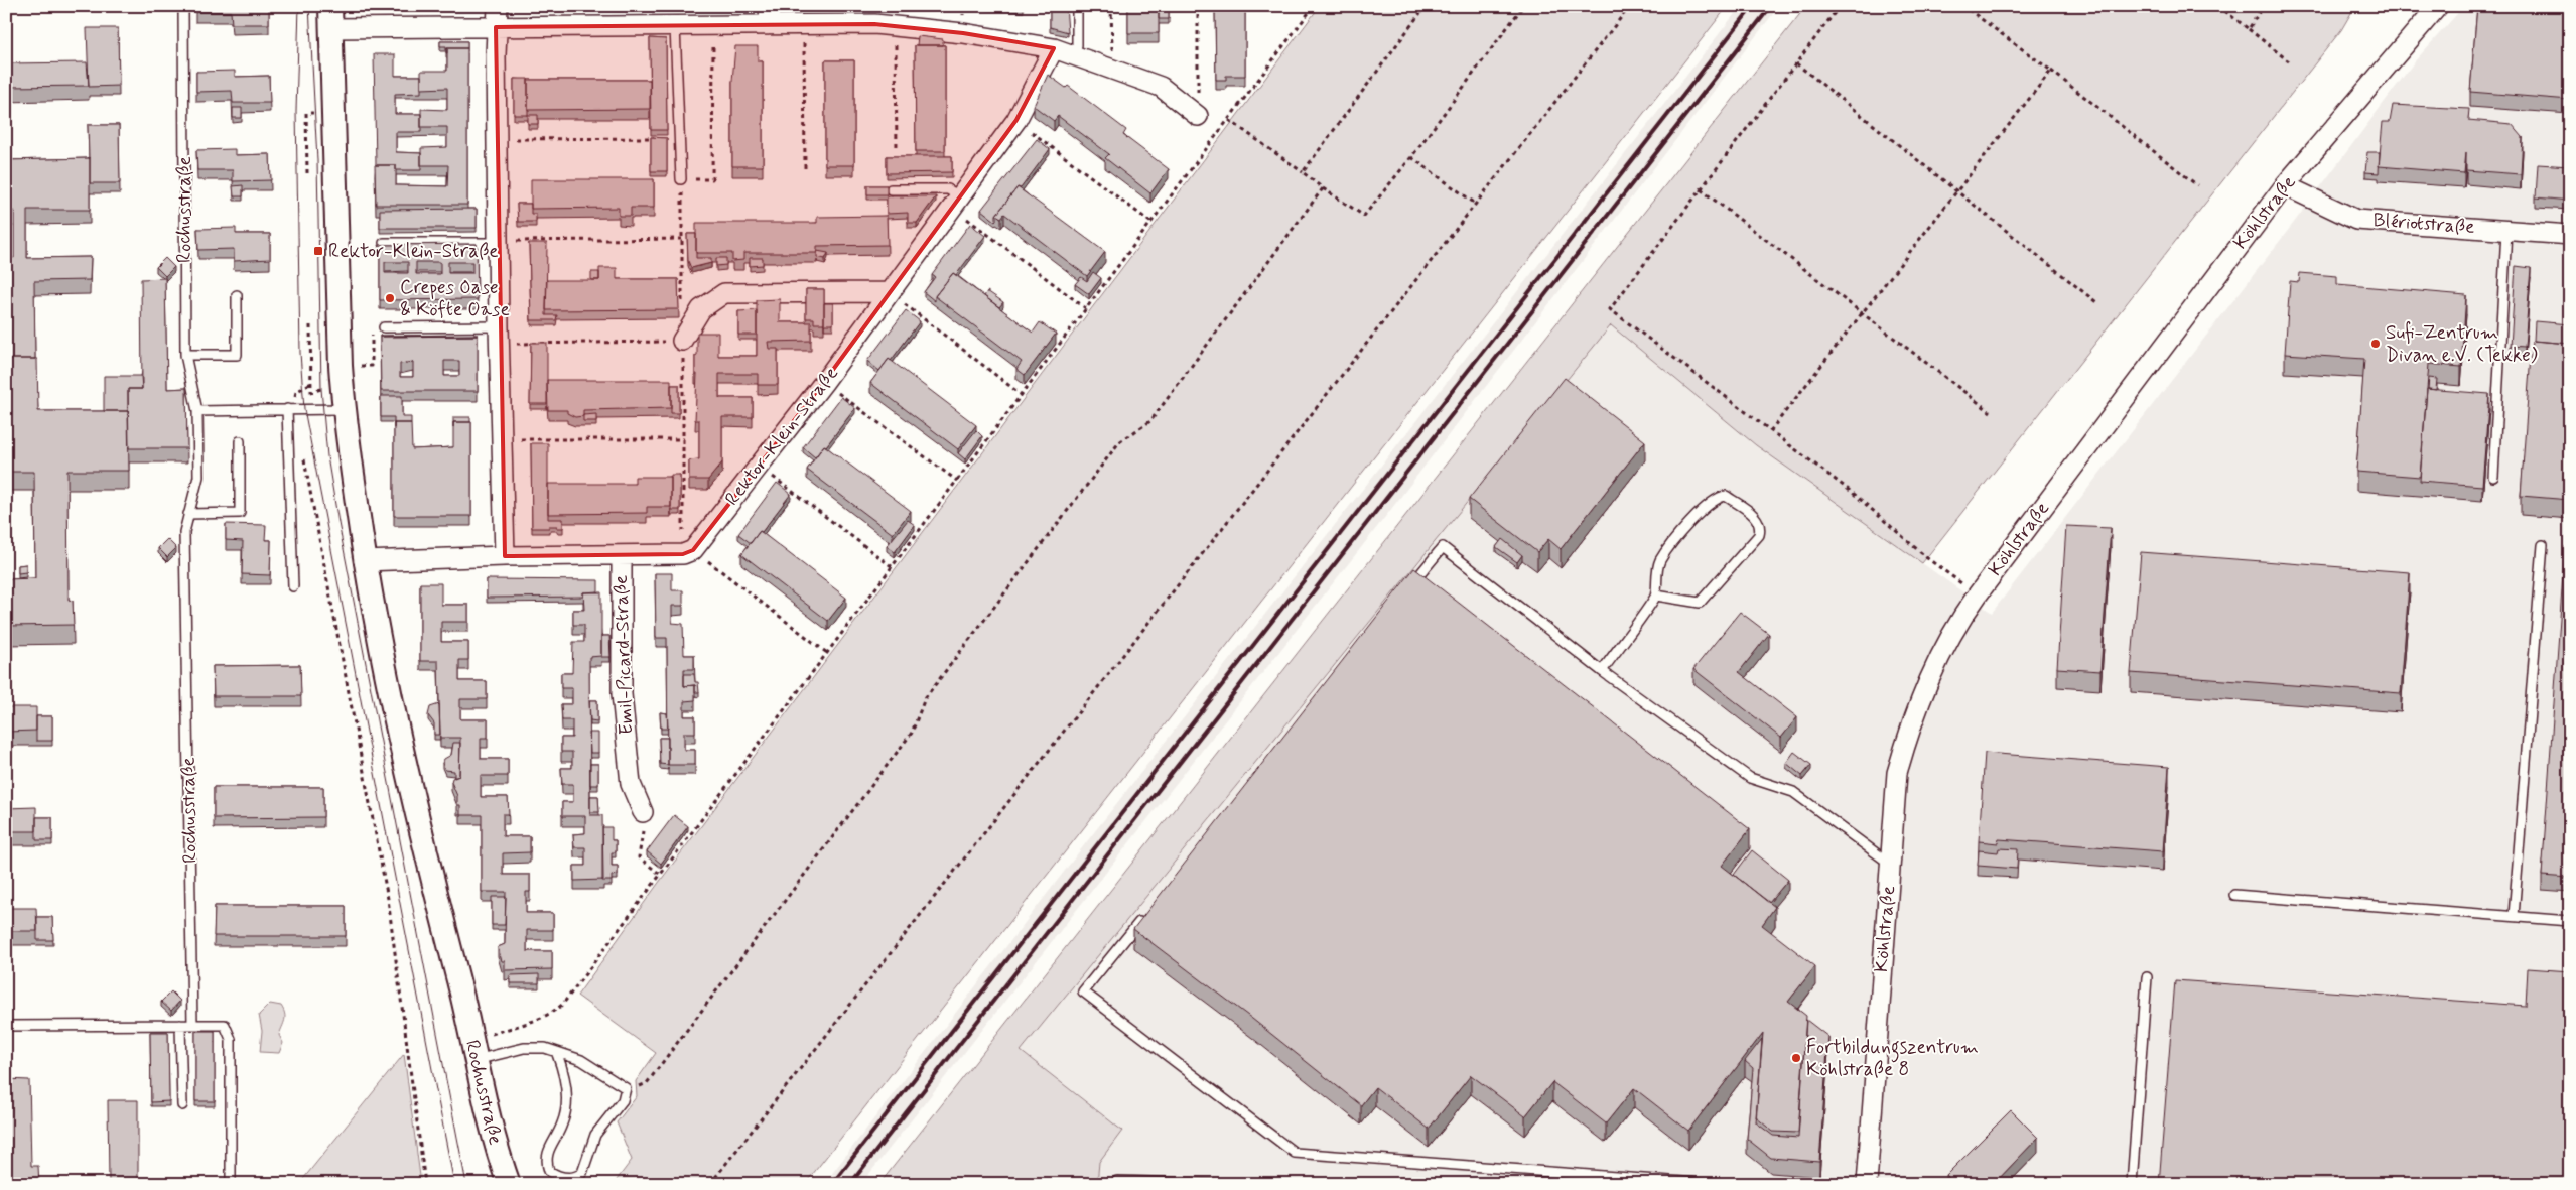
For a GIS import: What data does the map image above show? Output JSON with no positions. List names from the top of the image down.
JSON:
{
  "streets": {
    "street": [
      "Rochusstraße",
      "Köhlstraße",
      "Blériotstraße",
      "Rektor-Klein-Straße",
      "Emil-Picard-Straße"
    ]
  },
  "crossings": [
    ["Köhlstraße", "Blériotstraße"]
  ],
  "places": {
    "transit": ["Rektor-Klein-Straße"],
    "other": ["Crepes Oase & Köfte Oase", "Sufi-Zentrum Divan e.V. (Tekke)", "Fortbildungszentrum Köhlstraße 8"]
  }
}
